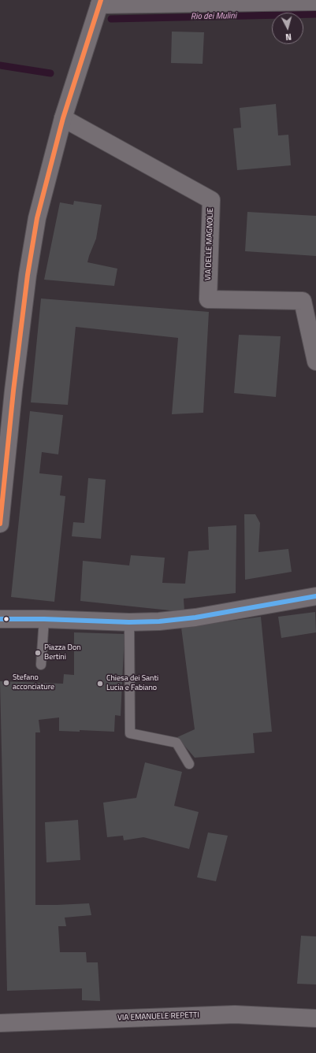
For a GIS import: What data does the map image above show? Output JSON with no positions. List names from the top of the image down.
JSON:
{
  "streets": {
    "street": ["VIA DELLE MAGNOLIE", "VIA EMANUELE REPETTI"]
  },
  "water": ["Rio dei Mulini"],
  "places": ["Piazza Don Bertini", "Stefano acconciature", "Chiesa dei Santi Lucia e Fabiano"],
  "north": "bottom"
}
